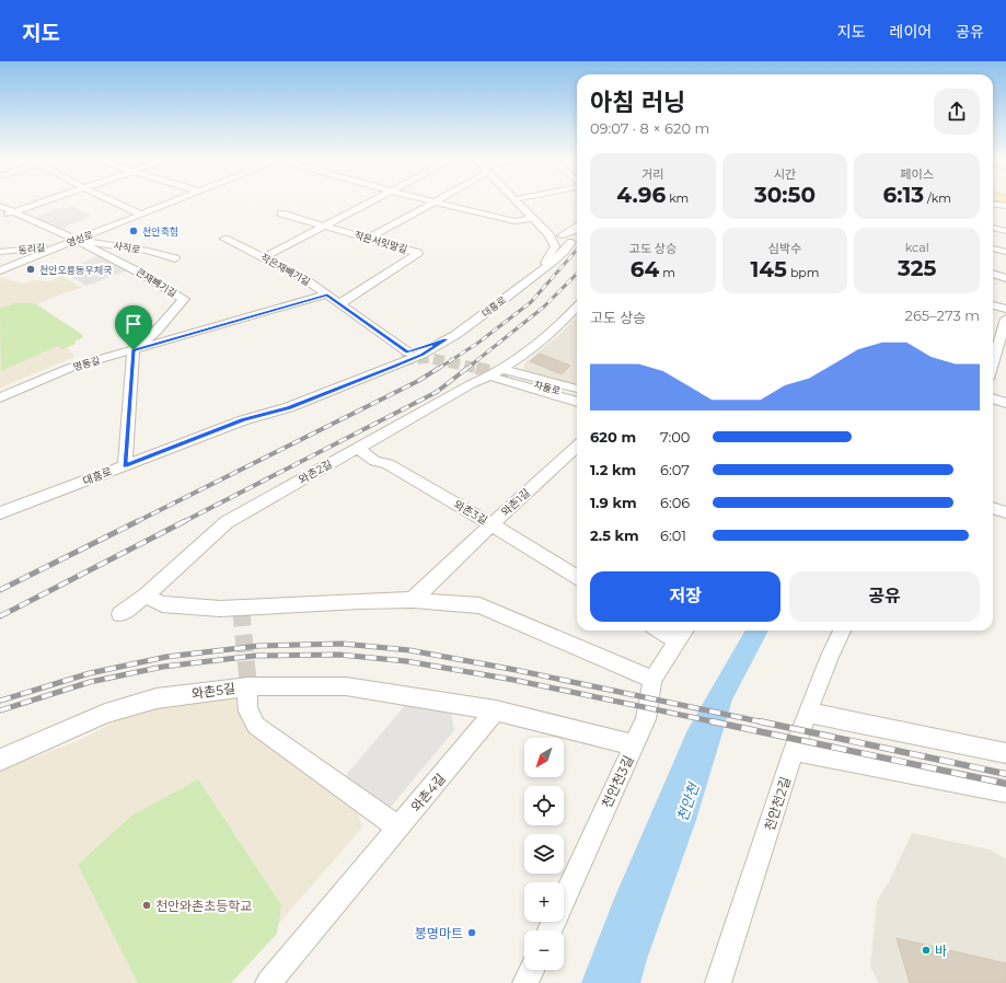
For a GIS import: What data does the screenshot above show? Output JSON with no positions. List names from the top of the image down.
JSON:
{
  "streets": {
    "street": [
      "영성로",
      "작은서릿말길",
      "사직로",
      "동리길",
      "작은재빼기길",
      "큰재빼기길",
      "대흥로",
      "명동길",
      "차돌로",
      "와촌2길",
      "와촌1길",
      "와촌3길",
      "와촌5길",
      "천안천3길",
      "와촌4길",
      "천안천2길"
    ]
  },
  "crossings": [
    ["영성로", "사직로"],
    ["영성로", "동리길"],
    ["영성로", "큰재빼기길"],
    ["작은서릿말길", "작은재빼기길"],
    ["사직로", "큰재빼기길"],
    ["작은재빼기길", "대흥로"],
    ["작은재빼기길", "명동길"],
    ["큰재빼기길", "명동길"],
    ["와촌2길", "와촌3길"],
    ["와촌1길", "와촌3길"],
    ["와촌5길", "와촌4길"]
  ],
  "water": ["천안천"],
  "places": [
    "천안축협",
    "천안오룡동우체국",
    "천안와촌초등학교",
    "봉명마트",
    "바"
  ],
  "north": "bottom left",
  "page": {
    "header": "지도",
    "nav": ["지도", "레이어", "공유"],
    "heading": ["아침 러닝", "09:07 · 8 × 620 m"],
    "stats": [
      ["거리", "4.96 km"],
      ["시간", "30:50"],
      ["페이스", "6:13 /km"],
      ["고도 상승", "64 m"],
      ["심박수", "145 bpm"],
      ["kcal", "325"]
    ],
    "chart": ["고도 상승", "265–273 m"],
    "list": [
      {
        "name": "620 m",
        "note": "7:00"
      },
      {
        "name": "1.2 km",
        "note": "6:07"
      },
      {
        "name": "1.9 km",
        "note": "6:06"
      },
      {
        "name": "2.5 km",
        "note": "6:01"
      }
    ],
    "buttons": ["저장", "공유"],
    "map_buttons": ["+", "−"]
  }
}
